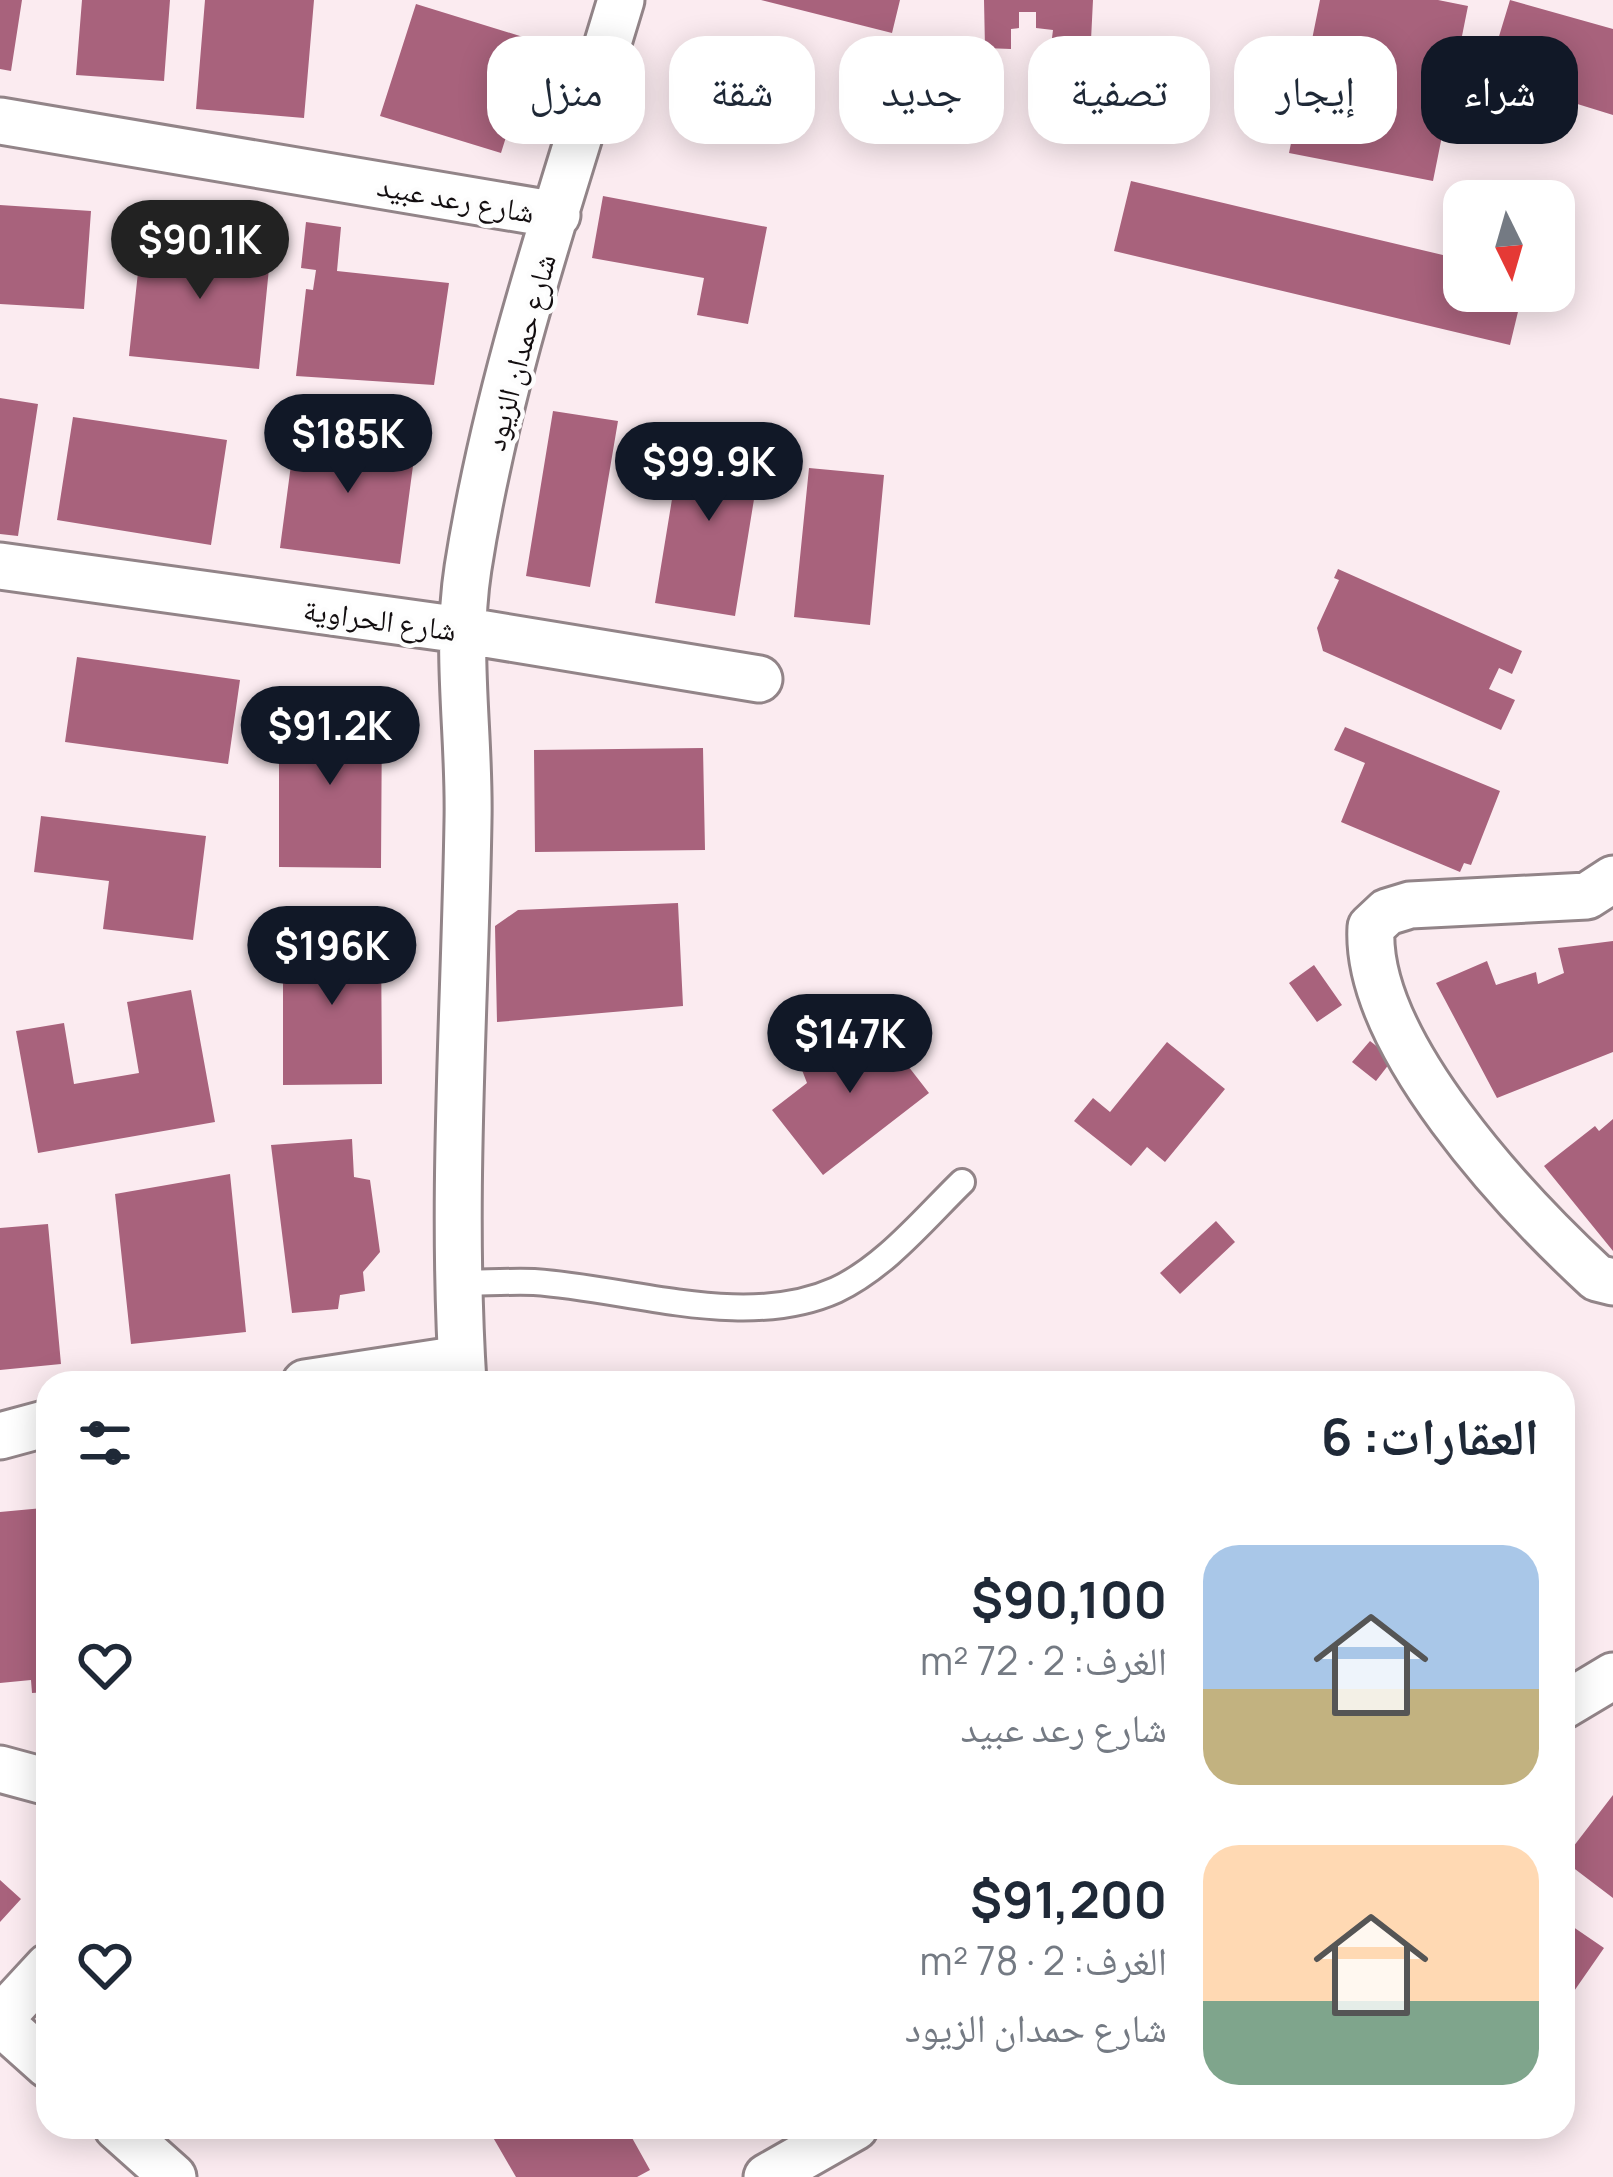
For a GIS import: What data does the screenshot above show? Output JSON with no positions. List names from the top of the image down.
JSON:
{
  "streets": {
    "street": ["شارع رعد عبيد", "شارع حمدان الزيود", "شارع الحراوية"]
  },
  "crossings": [
    ["شارع رعد عبيد", "شارع حمدان الزيود"],
    ["شارع حمدان الزيود", "شارع الحراوية"]
  ],
  "north": "bottom",
  "page": {
    "chip": [
      "شراء",
      "إيجار",
      "تصفية",
      "جديد",
      "شقة",
      "منزل"
    ],
    "price": [
      "$90.1K",
      "$185K",
      "$99.9K",
      "$91.2K",
      "$196K",
      "$147K"
    ],
    "heading": "العقارات: 6",
    "list": [
      {
        "name": "$90,100",
        "note": "الغرف: 2 · 72 m² · شارع رعد عبيد"
      },
      {
        "name": "$91,200",
        "note": "الغرف: 2 · 78 m² · شارع حمدان الزيود"
      }
    ]
  }
}
